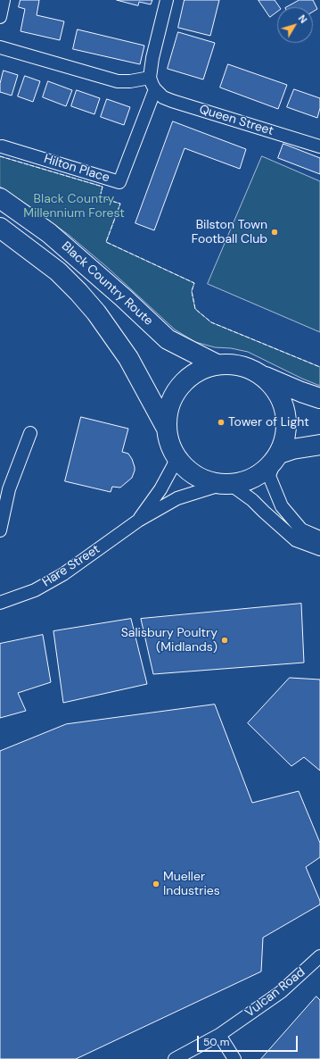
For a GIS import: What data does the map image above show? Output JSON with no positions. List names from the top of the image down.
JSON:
{
  "streets": {
    "highway": ["Black Country Route"],
    "street": [
      "Queen Street",
      "Hilton Place",
      "Hare Street",
      "Vulcan Road"
    ]
  },
  "crossings": [
    ["Queen Street", "Hilton Place"],
    ["Black Country Route", "Hare Street"]
  ],
  "parks": ["Black Country Millennium Forest"],
  "places": [
    "Bilston Town Football Club",
    "Tower of Light",
    "Salisbury Poultry (Midlands)",
    "Mueller Industries"
  ],
  "scale_bar": "50 m",
  "north": "top right"
}
